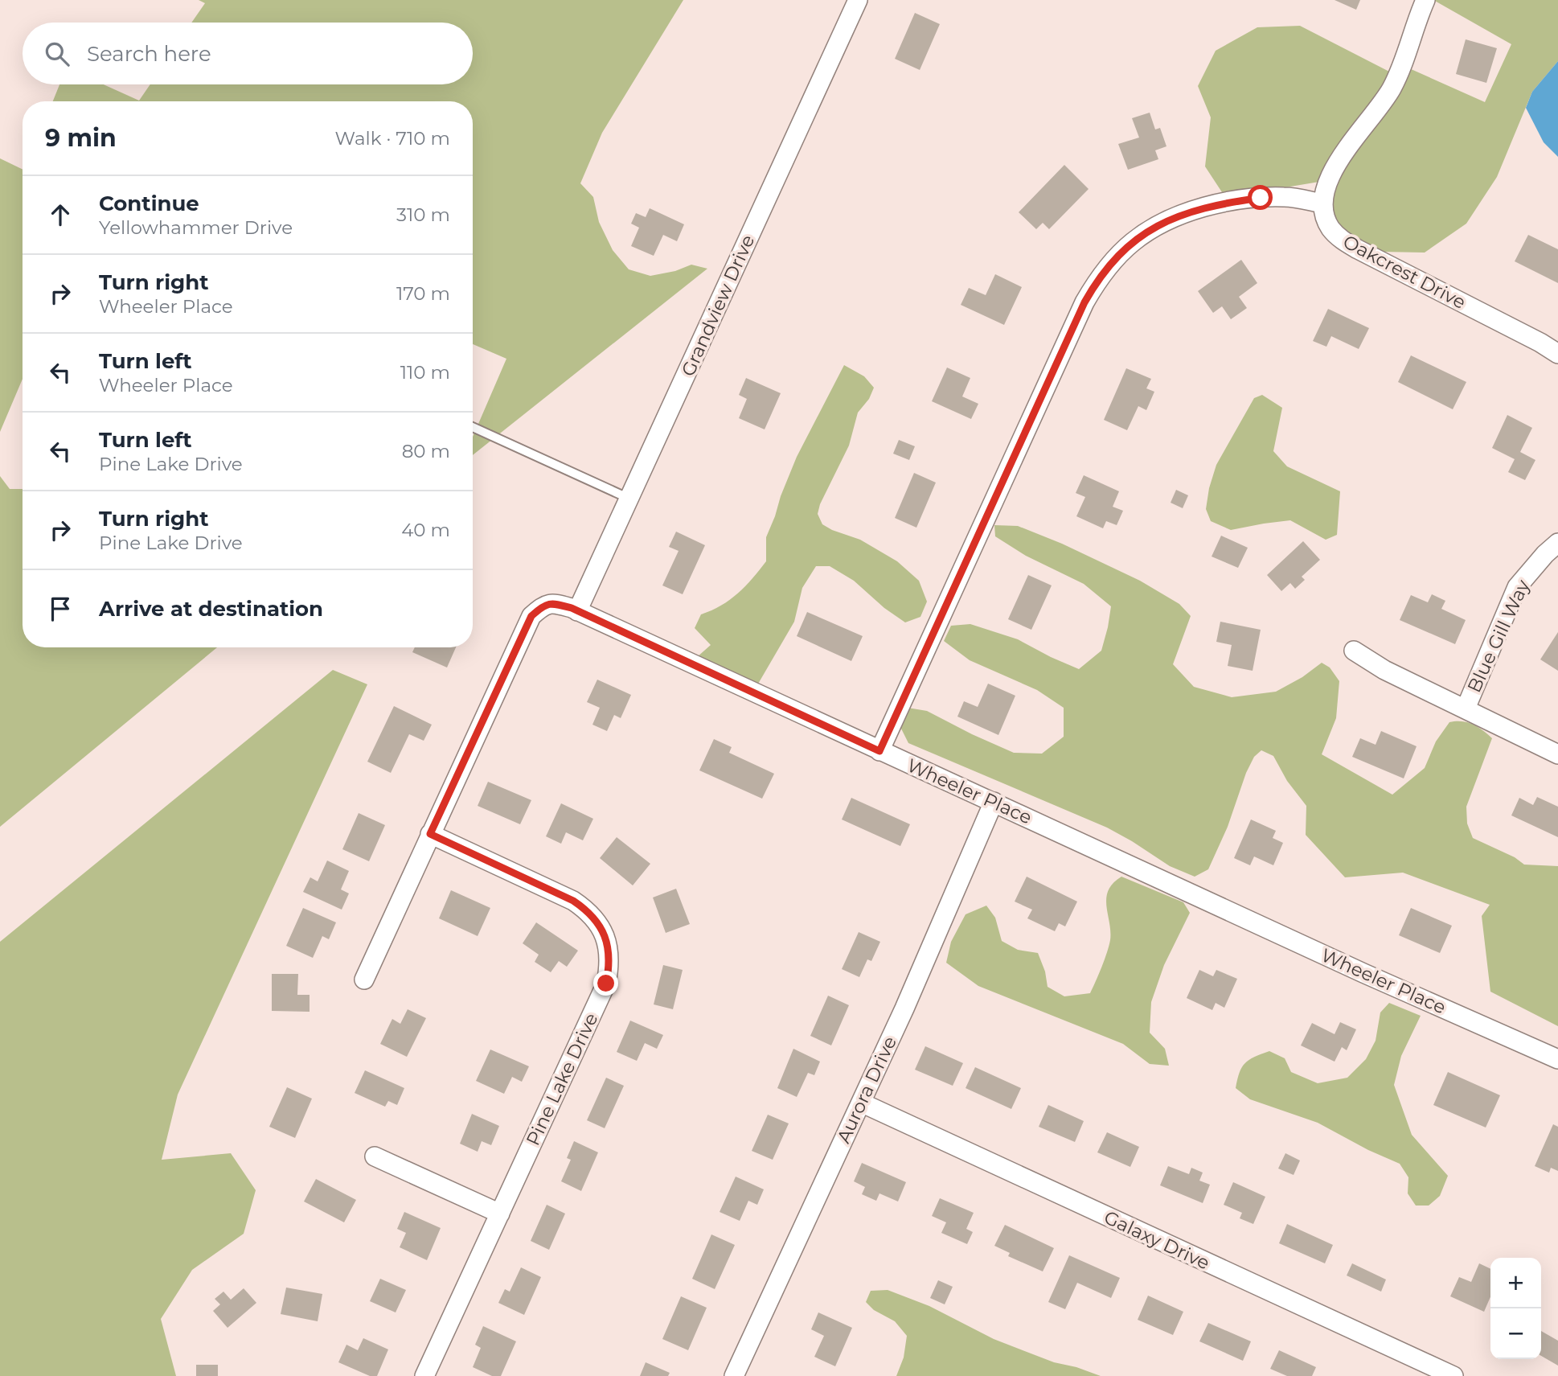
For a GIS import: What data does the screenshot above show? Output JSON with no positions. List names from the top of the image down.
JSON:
{
  "streets": {
    "street": [
      "Oakcrest Drive",
      "Grandview Drive",
      "Blue Gill Way",
      "Wheeler Place",
      "Pine Lake Drive",
      "Aurora Drive",
      "Galaxy Drive"
    ]
  },
  "crossings": [
    ["Grandview Drive", "Wheeler Place"],
    ["Wheeler Place", "Pine Lake Drive"],
    ["Wheeler Place", "Aurora Drive"],
    ["Aurora Drive", "Galaxy Drive"]
  ],
  "page": {
    "search": "Search here",
    "heading": ["9 min", "Walk · 710 m"],
    "list": [
      ["Continue", "Yellowhammer Drive", "310 m"],
      ["Turn right", "Wheeler Place", "170 m"],
      ["Turn left", "Wheeler Place", "110 m"],
      ["Turn left", "Pine Lake Drive", "80 m"],
      ["Turn right", "Pine Lake Drive", "40 m"],
      "Arrive at destination"
    ],
    "map_buttons": ["+", "−"]
  }
}
